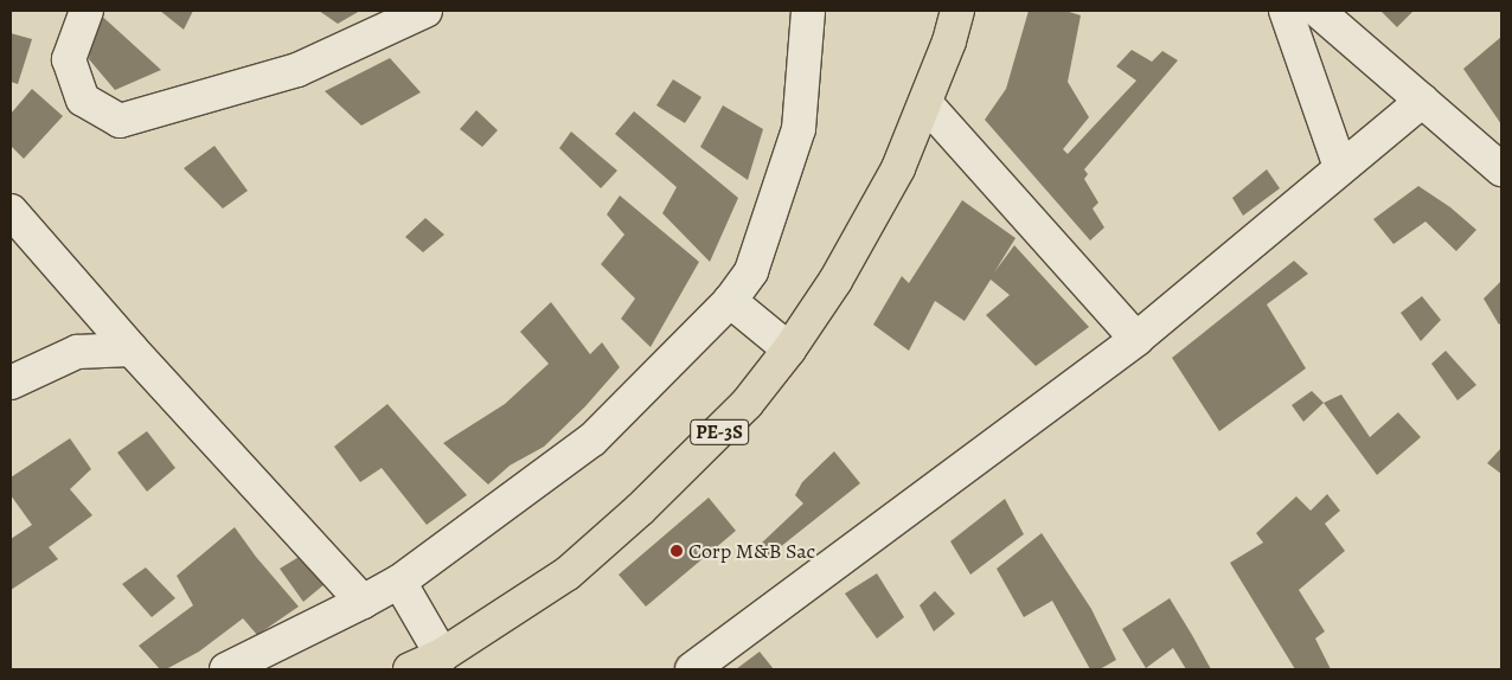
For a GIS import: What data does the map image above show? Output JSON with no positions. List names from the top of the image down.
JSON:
{
  "streets": {
    "highway": ["PE-3S"]
  },
  "places": ["Corp M&B Sac"]
}
